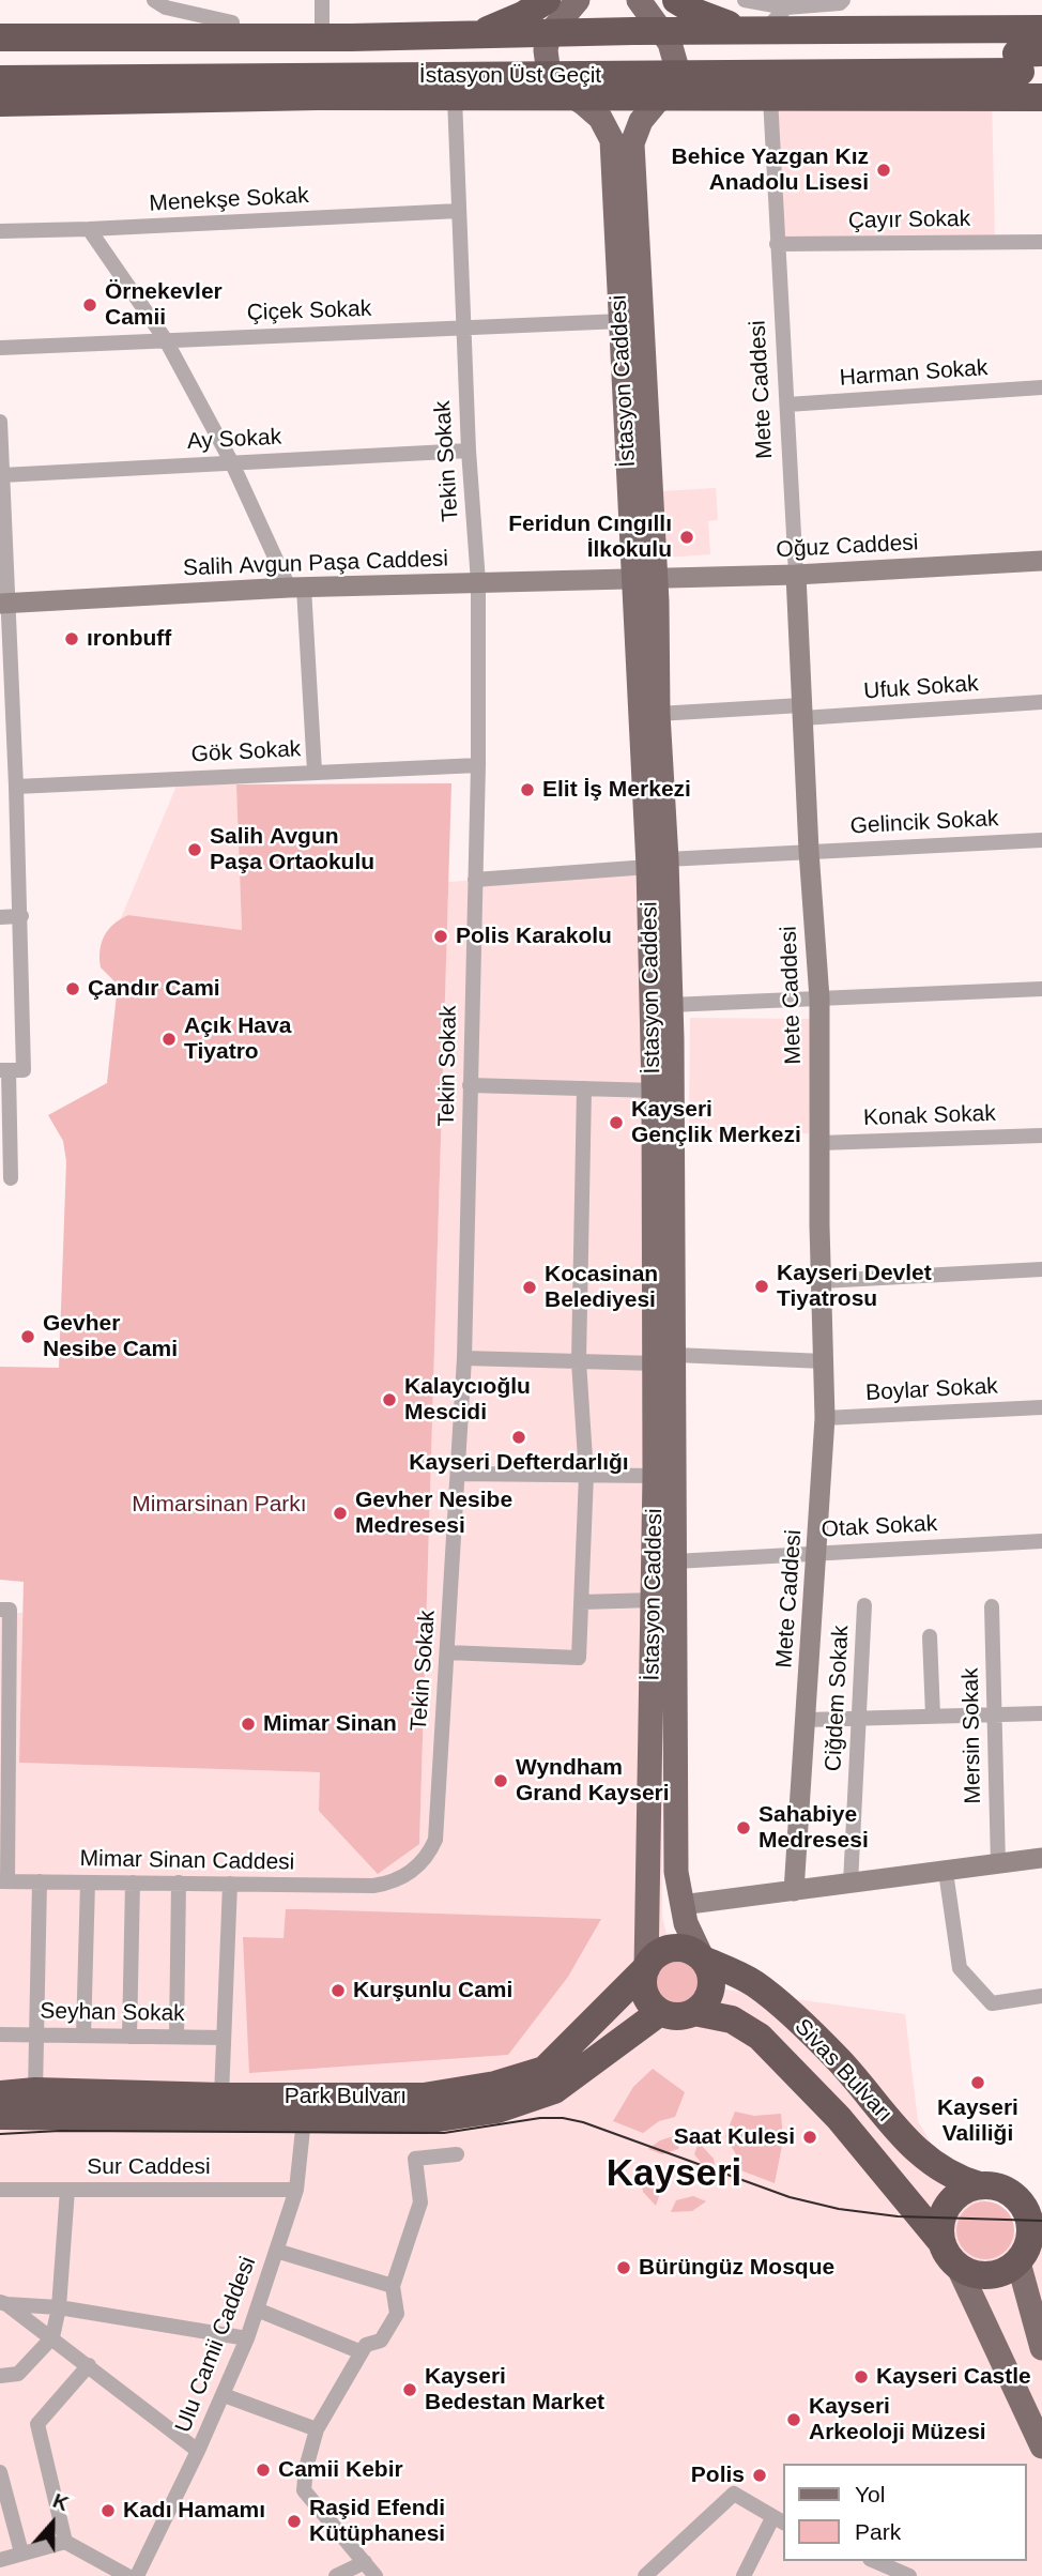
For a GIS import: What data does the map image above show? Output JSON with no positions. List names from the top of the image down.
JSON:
{
  "streets": {
    "highway": ["İstasyon Üst Geçit", "Sivas Bulvarı", "Park Bulvarı"],
    "main road": ["İstasyon Caddesi"],
    "street": [
      "Menekşe Sokak",
      "Çayır Sokak",
      "Çiçek Sokak",
      "Harman Sokak",
      "Mete Caddesi",
      "Ay Sokak",
      "Tekin Sokak",
      "Oğuz Caddesi",
      "Salih Avgun Paşa Caddesi",
      "Ufuk Sokak",
      "Gök Sokak",
      "Gelincik Sokak",
      "Konak Sokak",
      "Boylar Sokak",
      "Otak Sokak",
      "Ciğdem Sokak",
      "Mersin Sokak",
      "Mimar Sinan Caddesi",
      "Seyhan Sokak",
      "Sur Caddesi",
      "Ulu Camii Caddesi"
    ]
  },
  "crossings": [
    ["Menekşe Sokak", "Tekin Sokak"],
    ["Çayır Sokak", "Mete Caddesi"],
    ["Çiçek Sokak", "İstasyon Caddesi"],
    ["Çiçek Sokak", "Tekin Sokak"],
    ["Harman Sokak", "Mete Caddesi"],
    ["İstasyon Caddesi", "Oğuz Caddesi"],
    ["İstasyon Caddesi", "Salih Avgun Paşa Caddesi"],
    ["İstasyon Caddesi", "Ufuk Sokak"],
    ["İstasyon Caddesi", "Gelincik Sokak"],
    ["İstasyon Caddesi", "Otak Sokak"],
    ["İstasyon Caddesi", "Sivas Bulvarı"],
    ["İstasyon Caddesi", "Park Bulvarı"],
    ["Mete Caddesi", "Oğuz Caddesi"],
    ["Mete Caddesi", "Ufuk Sokak"],
    ["Mete Caddesi", "Gelincik Sokak"],
    ["Mete Caddesi", "Konak Sokak"],
    ["Mete Caddesi", "Boylar Sokak"],
    ["Mete Caddesi", "Otak Sokak"],
    ["Ay Sokak", "Tekin Sokak"],
    ["Tekin Sokak", "Salih Avgun Paşa Caddesi"],
    ["Tekin Sokak", "Gök Sokak"],
    ["Tekin Sokak", "Gelincik Sokak"],
    ["Tekin Sokak", "Mimar Sinan Caddesi"],
    ["Oğuz Caddesi", "Salih Avgun Paşa Caddesi"],
    ["Sivas Bulvarı", "Park Bulvarı"],
    ["Park Bulvarı", "Ulu Camii Caddesi"],
    ["Sur Caddesi", "Ulu Camii Caddesi"]
  ],
  "districts": ["Kayseri"],
  "parks": ["Mimarsinan Parkı"],
  "places": [
    "Behice Yazgan Kız Anadolu Lisesi",
    "Örnekevler Camii",
    "Feridun Cıngıllı İlkokulu",
    "ıronbuff",
    "Elit İş Merkezi",
    "Salih Avgun Paşa Ortaokulu",
    "Polis Karakolu",
    "Çandır Cami",
    "Açık Hava Tiyatro",
    "Kayseri Gençlik Merkezi",
    "Kayseri Devlet Tiyatrosu",
    "Kocasinan Belediyesi",
    "Gevher Nesibe Cami",
    "Kalaycıoğlu Mescidi",
    "Kayseri Defterdarlığı",
    "Gevher Nesibe Medresesi",
    "Mimar Sinan",
    "Wyndham Grand Kayseri",
    "Sahabiye Medresesi",
    "Kurşunlu Cami",
    "Kayseri Valiliği",
    "Saat Kulesi",
    "Bürüngüz Mosque",
    "Kayseri Castle",
    "Kayseri Bedestan Market",
    "Kayseri Arkeoloji Müzesi",
    "Camii Kebir",
    "Polis",
    "Kadı Hamamı",
    "Raşid Efendi Kütüphanesi"
  ],
  "legend": ["Yol", "Park"],
  "north": "top"
}
